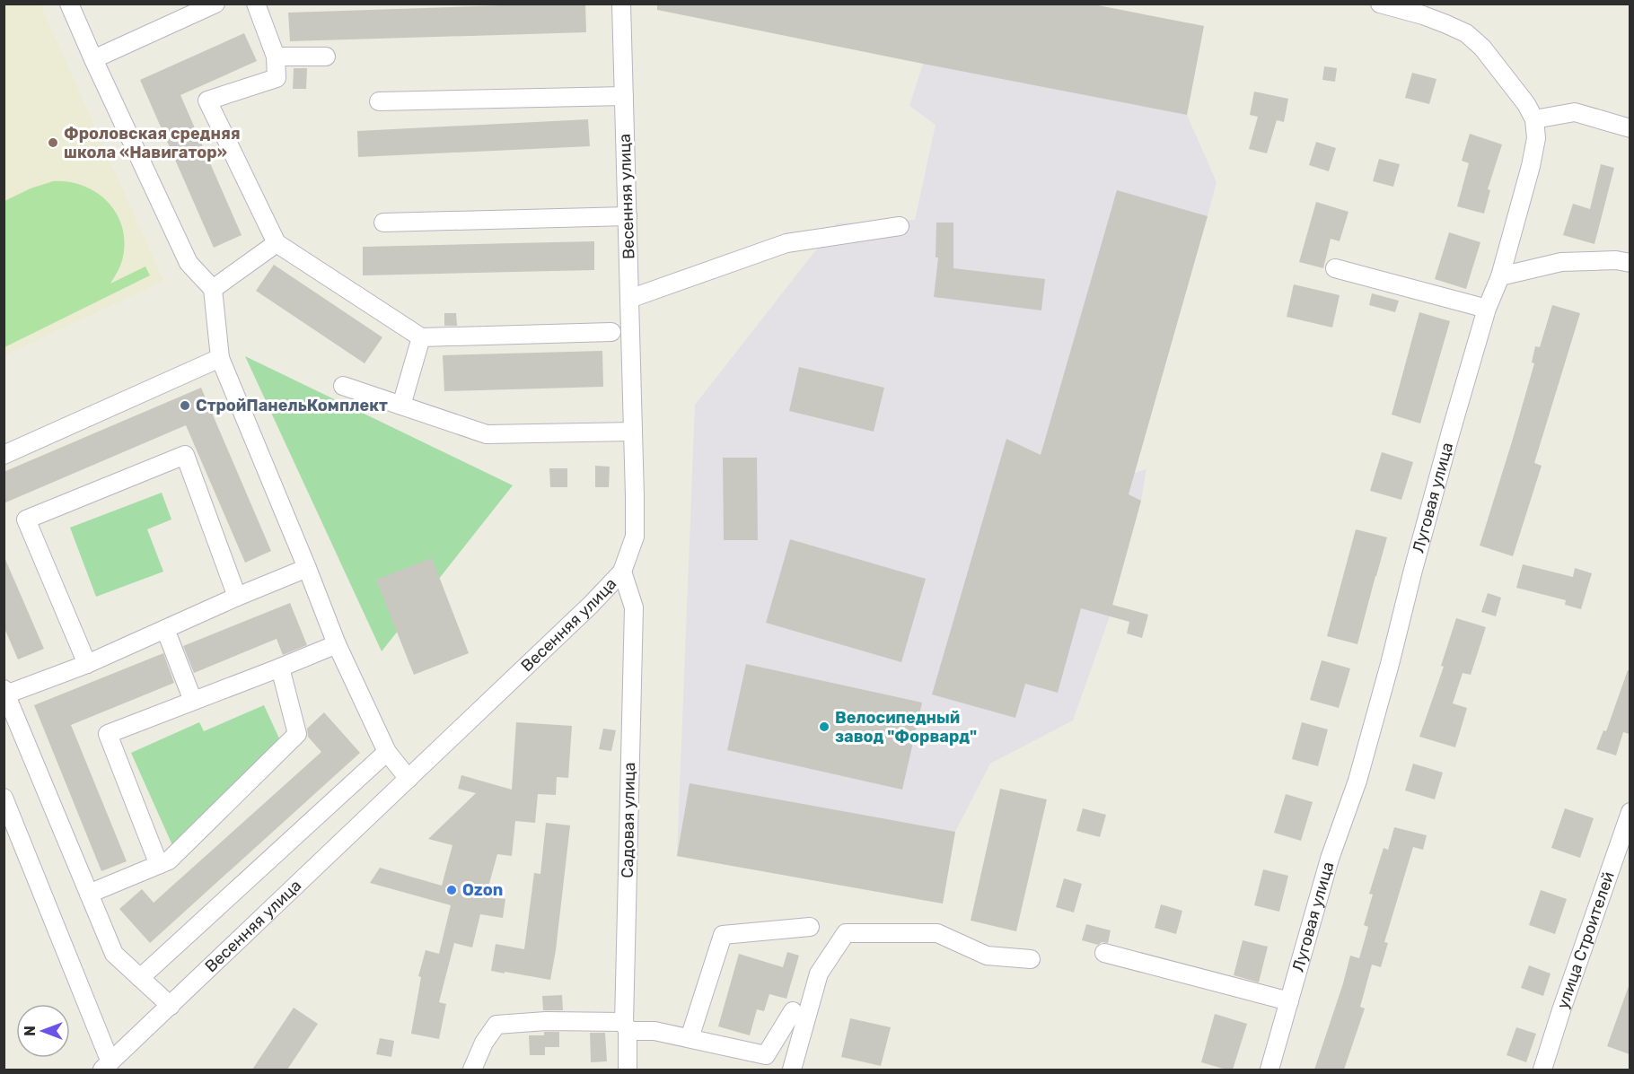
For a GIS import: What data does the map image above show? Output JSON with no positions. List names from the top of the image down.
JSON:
{
  "streets": {
    "street": [
      "Весенняя улица",
      "Луговая улица",
      "Садовая улица",
      "улица Строителей"
    ]
  },
  "crossings": [
    ["Весенняя улица", "Садовая улица"]
  ],
  "places": [
    "Фроловская средняя школа «Навигатор»",
    "СтройПанельКомплект",
    "Велосипедный завод \"Форвард\"",
    "Ozon"
  ],
  "north": "left"
}
